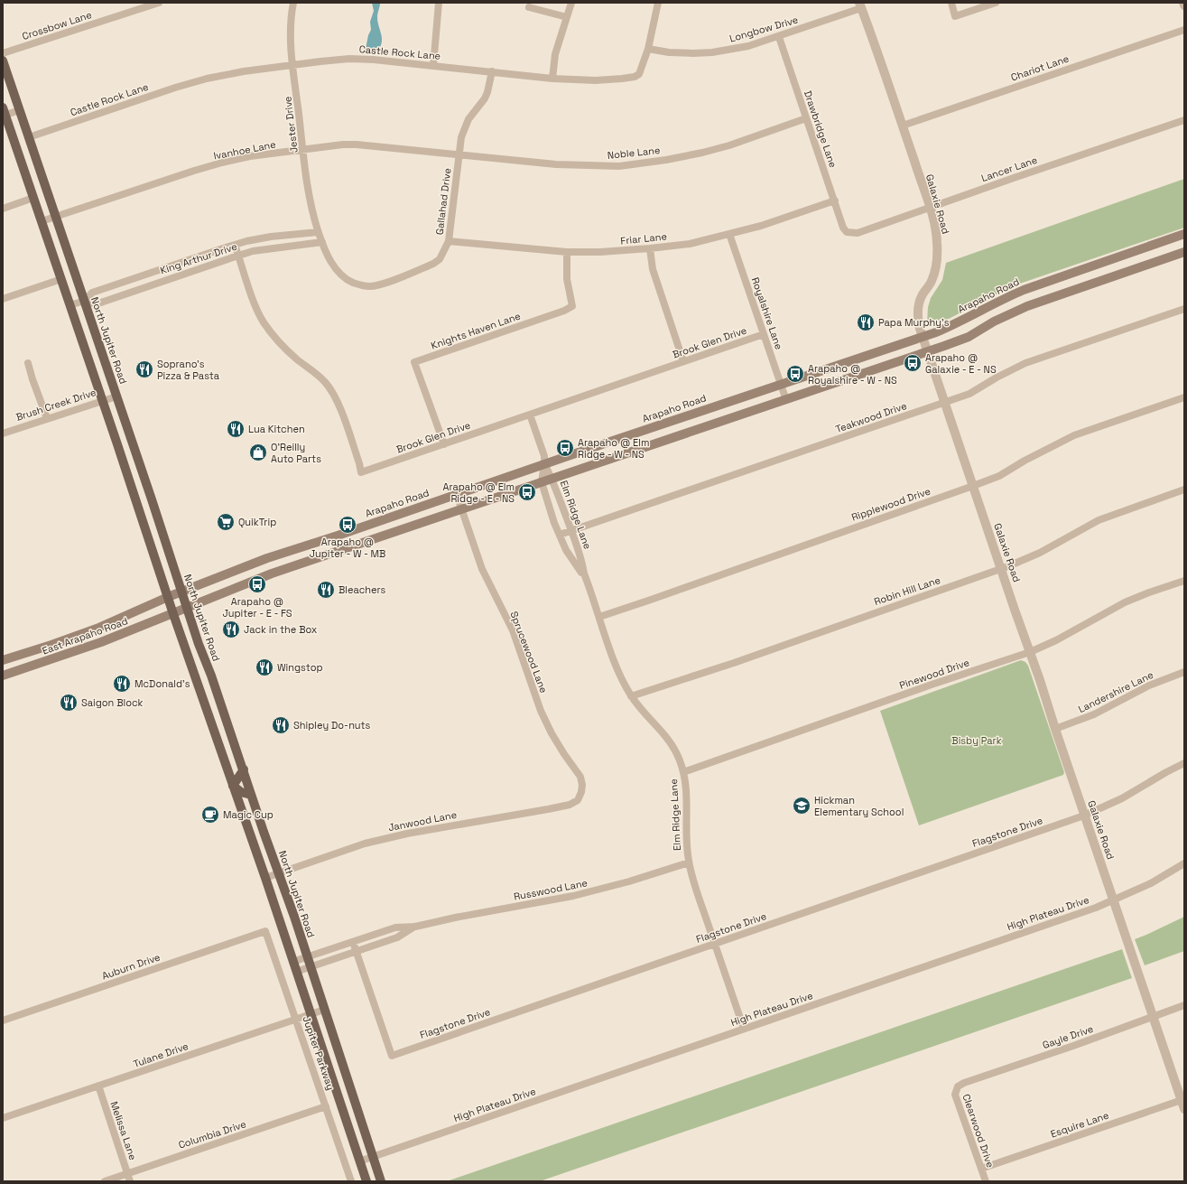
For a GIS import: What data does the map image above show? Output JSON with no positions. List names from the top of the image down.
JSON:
{
  "streets": {
    "main road": ["Arapaho Road", "North Jupiter Road", "East Arapaho Road"],
    "street": [
      "Crossbow Lane",
      "Longbow Drive",
      "Castle Rock Lane",
      "Chariot Lane",
      "Jester Drive",
      "Drawbridge Lane",
      "Ivanhoe Lane",
      "Noble Lane",
      "Lancer Lane",
      "Gallahad Drive",
      "Galaxie Road",
      "Friar Lane",
      "King Arthur Drive",
      "Royalshire Lane",
      "Knights Haven Lane",
      "Brook Glen Drive",
      "Brush Creek Drive",
      "Teakwood Drive",
      "Ripplewood Drive",
      "Elm Ridge Lane",
      "Robin Hill Lane",
      "Sprucewood Lane",
      "Pinewood Drive",
      "Landershire Lane",
      "Janwood Lane",
      "Flagstone Drive",
      "Russwood Lane",
      "High Plateau Drive",
      "Auburn Drive",
      "Gayle Drive",
      "Jupiter Parkway",
      "Tulane Drive",
      "Esquire Lane",
      "Melissa Lane",
      "Clearwood Drive",
      "Columbia Drive"
    ]
  },
  "crossings": [
    ["Longbow Drive", "Castle Rock Lane"],
    ["Longbow Drive", "Drawbridge Lane"],
    ["Longbow Drive", "Galaxie Road"],
    ["Castle Rock Lane", "Jester Drive"],
    ["Castle Rock Lane", "Gallahad Drive"],
    ["Castle Rock Lane", "North Jupiter Road"],
    ["Chariot Lane", "Galaxie Road"],
    ["Jester Drive", "Ivanhoe Lane"],
    ["Jester Drive", "Gallahad Drive"],
    ["Jester Drive", "King Arthur Drive"],
    ["Drawbridge Lane", "Noble Lane"],
    ["Drawbridge Lane", "Lancer Lane"],
    ["Drawbridge Lane", "Friar Lane"],
    ["Ivanhoe Lane", "Noble Lane"],
    ["Ivanhoe Lane", "Gallahad Drive"],
    ["Ivanhoe Lane", "North Jupiter Road"],
    ["Noble Lane", "Gallahad Drive"],
    ["Lancer Lane", "Galaxie Road"],
    ["Gallahad Drive", "Friar Lane"],
    ["Gallahad Drive", "King Arthur Drive"],
    ["Galaxie Road", "Arapaho Road"],
    ["Galaxie Road", "Teakwood Drive"],
    ["Galaxie Road", "Ripplewood Drive"],
    ["Galaxie Road", "Robin Hill Lane"],
    ["Galaxie Road", "Pinewood Drive"],
    ["Galaxie Road", "Landershire Lane"],
    ["Galaxie Road", "Flagstone Drive"],
    ["Galaxie Road", "High Plateau Drive"],
    ["Galaxie Road", "Gayle Drive"],
    ["Galaxie Road", "Esquire Lane"],
    ["Friar Lane", "Royalshire Lane"],
    ["Friar Lane", "Knights Haven Lane"],
    ["King Arthur Drive", "North Jupiter Road"],
    ["King Arthur Drive", "Brook Glen Drive"],
    ["Arapaho Road", "Royalshire Lane"],
    ["Arapaho Road", "North Jupiter Road"],
    ["Arapaho Road", "Elm Ridge Lane"],
    ["Arapaho Road", "East Arapaho Road"],
    ["Arapaho Road", "Sprucewood Lane"],
    ["Royalshire Lane", "Brook Glen Drive"],
    ["Knights Haven Lane", "Brook Glen Drive"],
    ["North Jupiter Road", "Brush Creek Drive"],
    ["North Jupiter Road", "Janwood Lane"],
    ["North Jupiter Road", "Russwood Lane"],
    ["North Jupiter Road", "High Plateau Drive"],
    ["North Jupiter Road", "Tulane Drive"],
    ["Brook Glen Drive", "Elm Ridge Lane"],
    ["Teakwood Drive", "Elm Ridge Lane"],
    ["Ripplewood Drive", "Elm Ridge Lane"],
    ["Elm Ridge Lane", "Robin Hill Lane"],
    ["Elm Ridge Lane", "Pinewood Drive"],
    ["Elm Ridge Lane", "Flagstone Drive"],
    ["Elm Ridge Lane", "Russwood Lane"],
    ["Elm Ridge Lane", "High Plateau Drive"],
    ["Sprucewood Lane", "Janwood Lane"],
    ["Flagstone Drive", "Russwood Lane"],
    ["Auburn Drive", "Jupiter Parkway"],
    ["Gayle Drive", "Clearwood Drive"],
    ["Jupiter Parkway", "Tulane Drive"],
    ["Jupiter Parkway", "Columbia Drive"],
    ["Tulane Drive", "Melissa Lane"],
    ["Esquire Lane", "Clearwood Drive"],
    ["Melissa Lane", "Columbia Drive"]
  ],
  "parks": ["Bisby Park"],
  "places": {
    "restaurant": [
      "Papa Murphy's",
      "Soprano’s Pizza & Pasta",
      "Lua Kitchen",
      "Bleachers",
      "Jack in the Box",
      "Wingstop",
      "McDonald's",
      "Saigon Block",
      "Shipley Do-nuts"
    ],
    "bus stop": [
      "Arapaho @ Galaxie - E - NS",
      "Arapaho @ Royalshire - W - NS",
      "Arapaho @ Elm Ridge - W - NS",
      "Arapaho @ Elm Ridge - E - NS",
      "Arapaho @ Jupiter - W - MB",
      "Arapaho @ Jupiter - E - FS"
    ],
    "shop": ["O’Reilly Auto Parts"],
    "supermarket": ["QuikTrip"],
    "school or university": ["Hickman Elementary School"],
    "cafe": ["Magic Cup"]
  }
}
